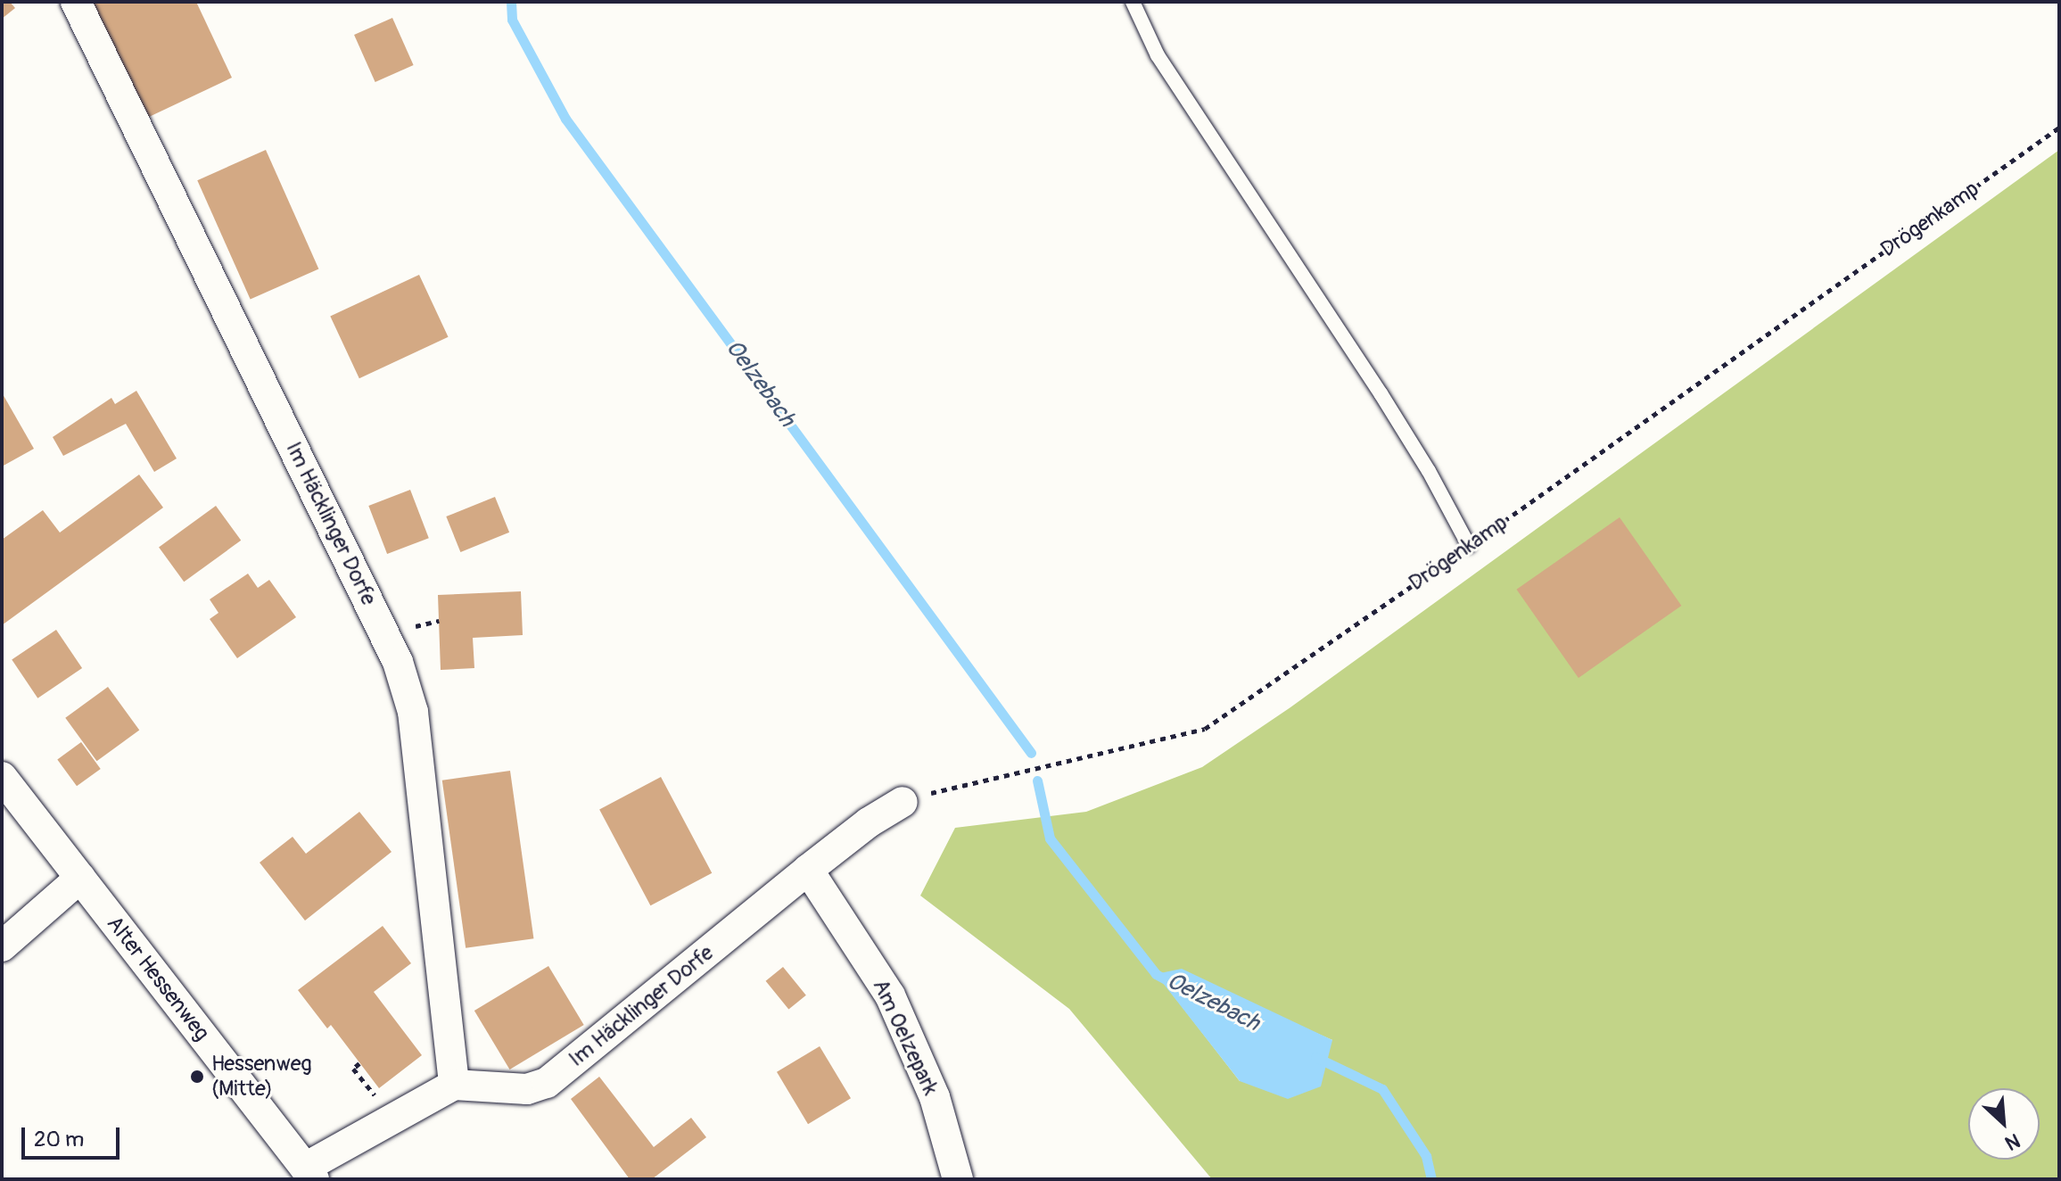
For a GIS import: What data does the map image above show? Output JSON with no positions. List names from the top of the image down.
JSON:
{
  "streets": {
    "street": ["Im Häcklinger Dorfe", "Alter Hessenweg", "Am Oelzepark"],
    "path": ["Drögenkamp"]
  },
  "crossings": [
    ["Im Häcklinger Dorfe", "Am Oelzepark"]
  ],
  "water": ["Oelzebach"],
  "places": ["Hessenweg (Mitte)"],
  "scale_bar": "20 m",
  "north": "bottom right"
}
